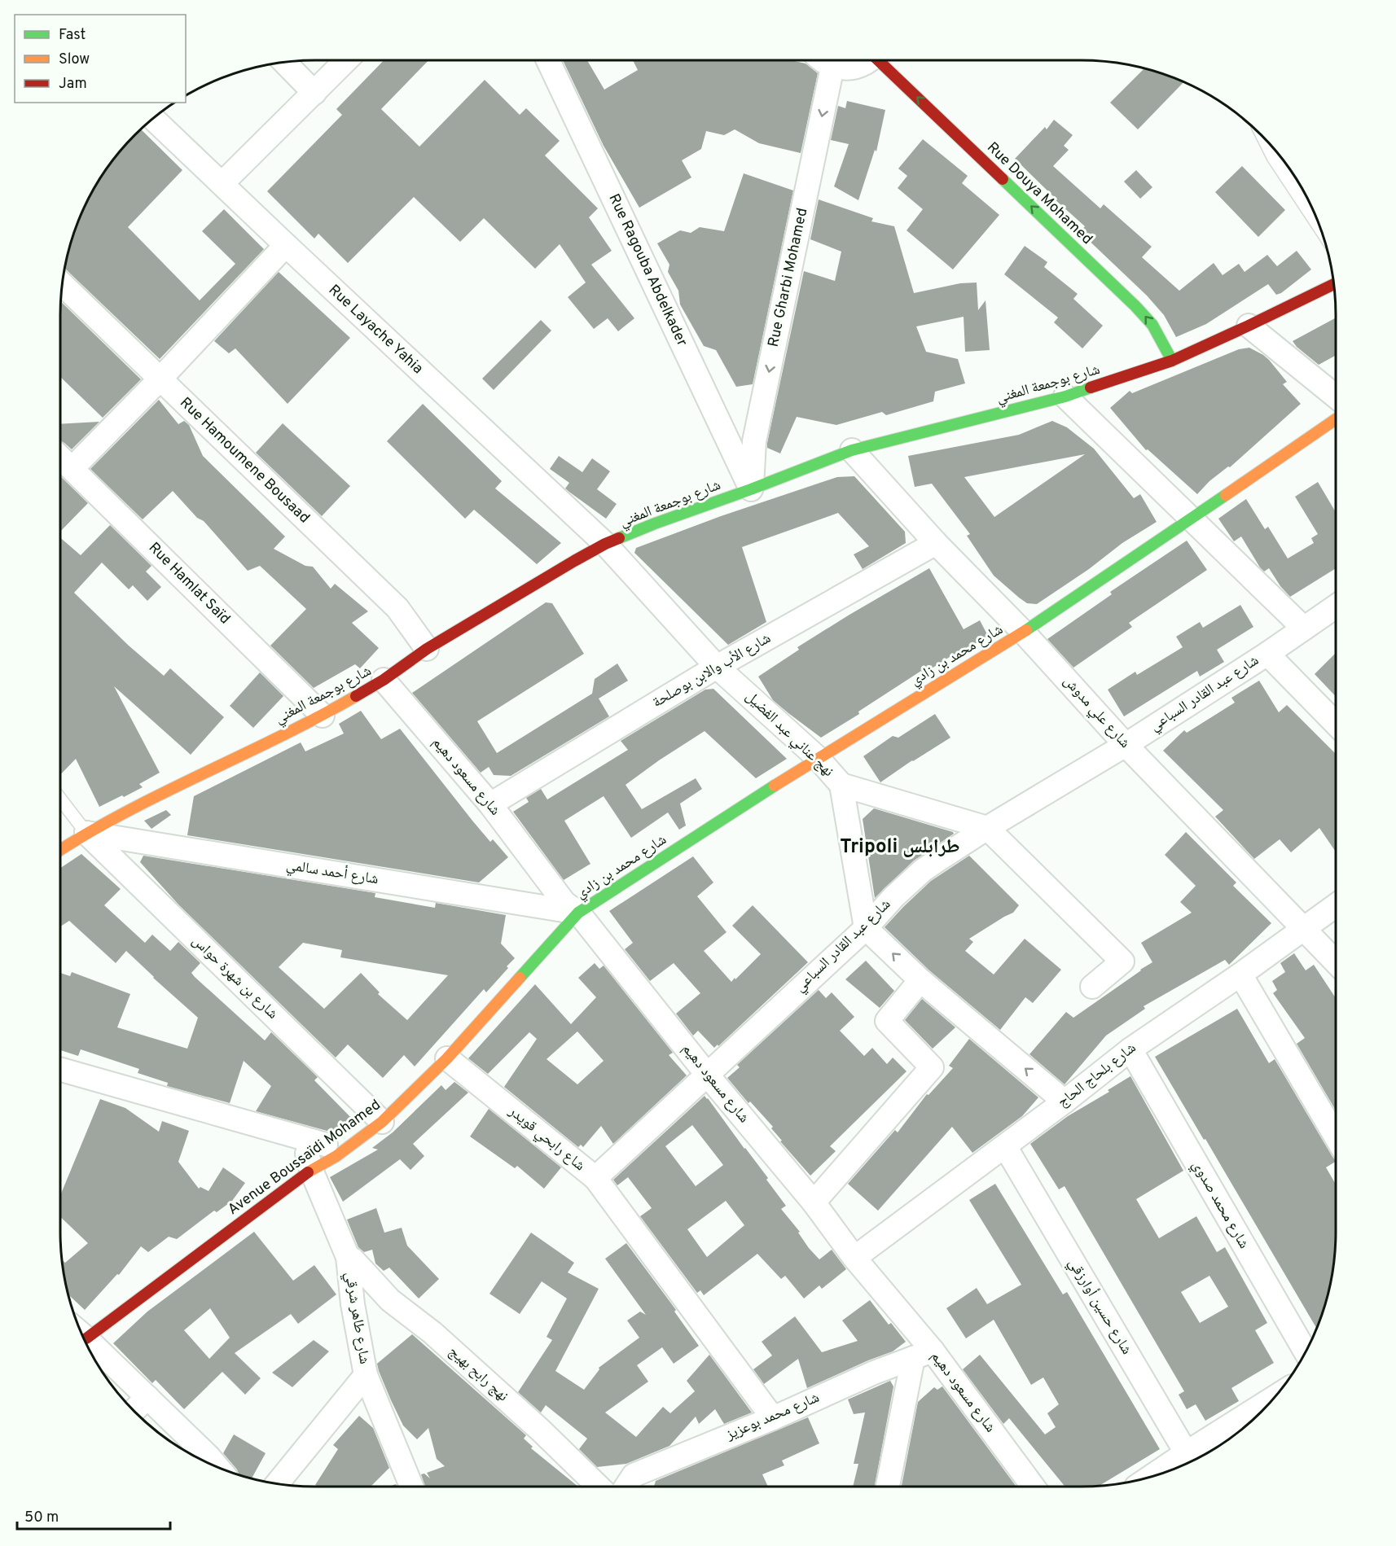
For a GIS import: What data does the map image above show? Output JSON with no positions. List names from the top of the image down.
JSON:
{
  "streets": {
    "street": [
      "Rue Douya Mohamed",
      "Rue Ragouba Abdelkader",
      "Rue Gharbi Mohamed",
      "Rue Layache Yahia",
      "شارع بوجمعة المغني",
      "Rue Hamoumene Bousaad",
      "Rue Hamlat Saïd",
      "شارع محمد بن زادي",
      "شارع الأب والابن بوصلحة",
      "شارع عبد القادر السباعي",
      "شارع علي مدوش",
      "نهج عناني عبد الفضيل",
      "شارع مسعود دهيم",
      "شارع أحمد سالمي",
      "شارع بن شهرة حواس",
      "شارع بلحاج الحاج",
      "شاع رابحي قويدر",
      "Avenue Boussaïdi Mohamed",
      "شارع محمد صدوي",
      "شارع حسين أوارزقي",
      "شارع طاهر شرقي",
      "نهج رابح بهيج",
      "شارع محمد بوعزيز"
    ]
  },
  "crossings": [
    ["Rue Douya Mohamed", "شارع بوجمعة المغني"],
    ["Rue Ragouba Abdelkader", "Rue Gharbi Mohamed"],
    ["Rue Ragouba Abdelkader", "شارع بوجمعة المغني"],
    ["Rue Gharbi Mohamed", "شارع بوجمعة المغني"],
    ["Rue Layache Yahia", "شارع بوجمعة المغني"],
    ["Rue Layache Yahia", "نهج عناني عبد الفضيل"],
    ["شارع بوجمعة المغني", "Rue Hamoumene Bousaad"],
    ["شارع بوجمعة المغني", "Rue Hamlat Saïd"],
    ["شارع بوجمعة المغني", "شارع علي مدوش"],
    ["شارع بوجمعة المغني", "نهج عناني عبد الفضيل"],
    ["شارع بوجمعة المغني", "شارع مسعود دهيم"],
    ["شارع بوجمعة المغني", "شارع أحمد سالمي"],
    ["شارع بوجمعة المغني", "شارع بن شهرة حواس"],
    ["شارع محمد بن زادي", "شارع علي مدوش"],
    ["شارع محمد بن زادي", "نهج عناني عبد الفضيل"],
    ["شارع محمد بن زادي", "شارع مسعود دهيم"],
    ["شارع محمد بن زادي", "شارع أحمد سالمي"],
    ["شارع محمد بن زادي", "Avenue Boussaïdi Mohamed"],
    ["شارع الأب والابن بوصلحة", "شارع علي مدوش"],
    ["شارع الأب والابن بوصلحة", "نهج عناني عبد الفضيل"],
    ["شارع الأب والابن بوصلحة", "شارع مسعود دهيم"],
    ["شارع عبد القادر السباعي", "شارع علي مدوش"],
    ["شارع عبد القادر السباعي", "نهج عناني عبد الفضيل"],
    ["شارع عبد القادر السباعي", "شارع مسعود دهيم"],
    ["شارع عبد القادر السباعي", "شاع رابحي قويدر"],
    ["شارع علي مدوش", "شارع بلحاج الحاج"],
    ["شارع مسعود دهيم", "شارع أحمد سالمي"],
    ["شارع مسعود دهيم", "شارع بلحاج الحاج"],
    ["شارع مسعود دهيم", "شاع رابحي قويدر"],
    ["شارع مسعود دهيم", "Avenue Boussaïdi Mohamed"],
    ["شارع مسعود دهيم", "شارع محمد بوعزيز"],
    ["شارع أحمد سالمي", "شارع بن شهرة حواس"],
    ["شارع أحمد سالمي", "Avenue Boussaïdi Mohamed"],
    ["شارع بن شهرة حواس", "Avenue Boussaïdi Mohamed"],
    ["شارع بلحاج الحاج", "شارع محمد صدوي"],
    ["شارع بلحاج الحاج", "شارع حسين أوارزقي"],
    ["شاع رابحي قويدر", "Avenue Boussaïdi Mohamed"],
    ["Avenue Boussaïdi Mohamed", "شارع طاهر شرقي"],
    ["شارع طاهر شرقي", "نهج رابح بهيج"]
  ],
  "one_way": ["Rue Douya Mohamed", "Rue Gharbi Mohamed"],
  "districts": ["Tripoli طرابلس"],
  "legend": ["Fast", "Slow", "Jam"],
  "scale_bar": "50 m"
}
